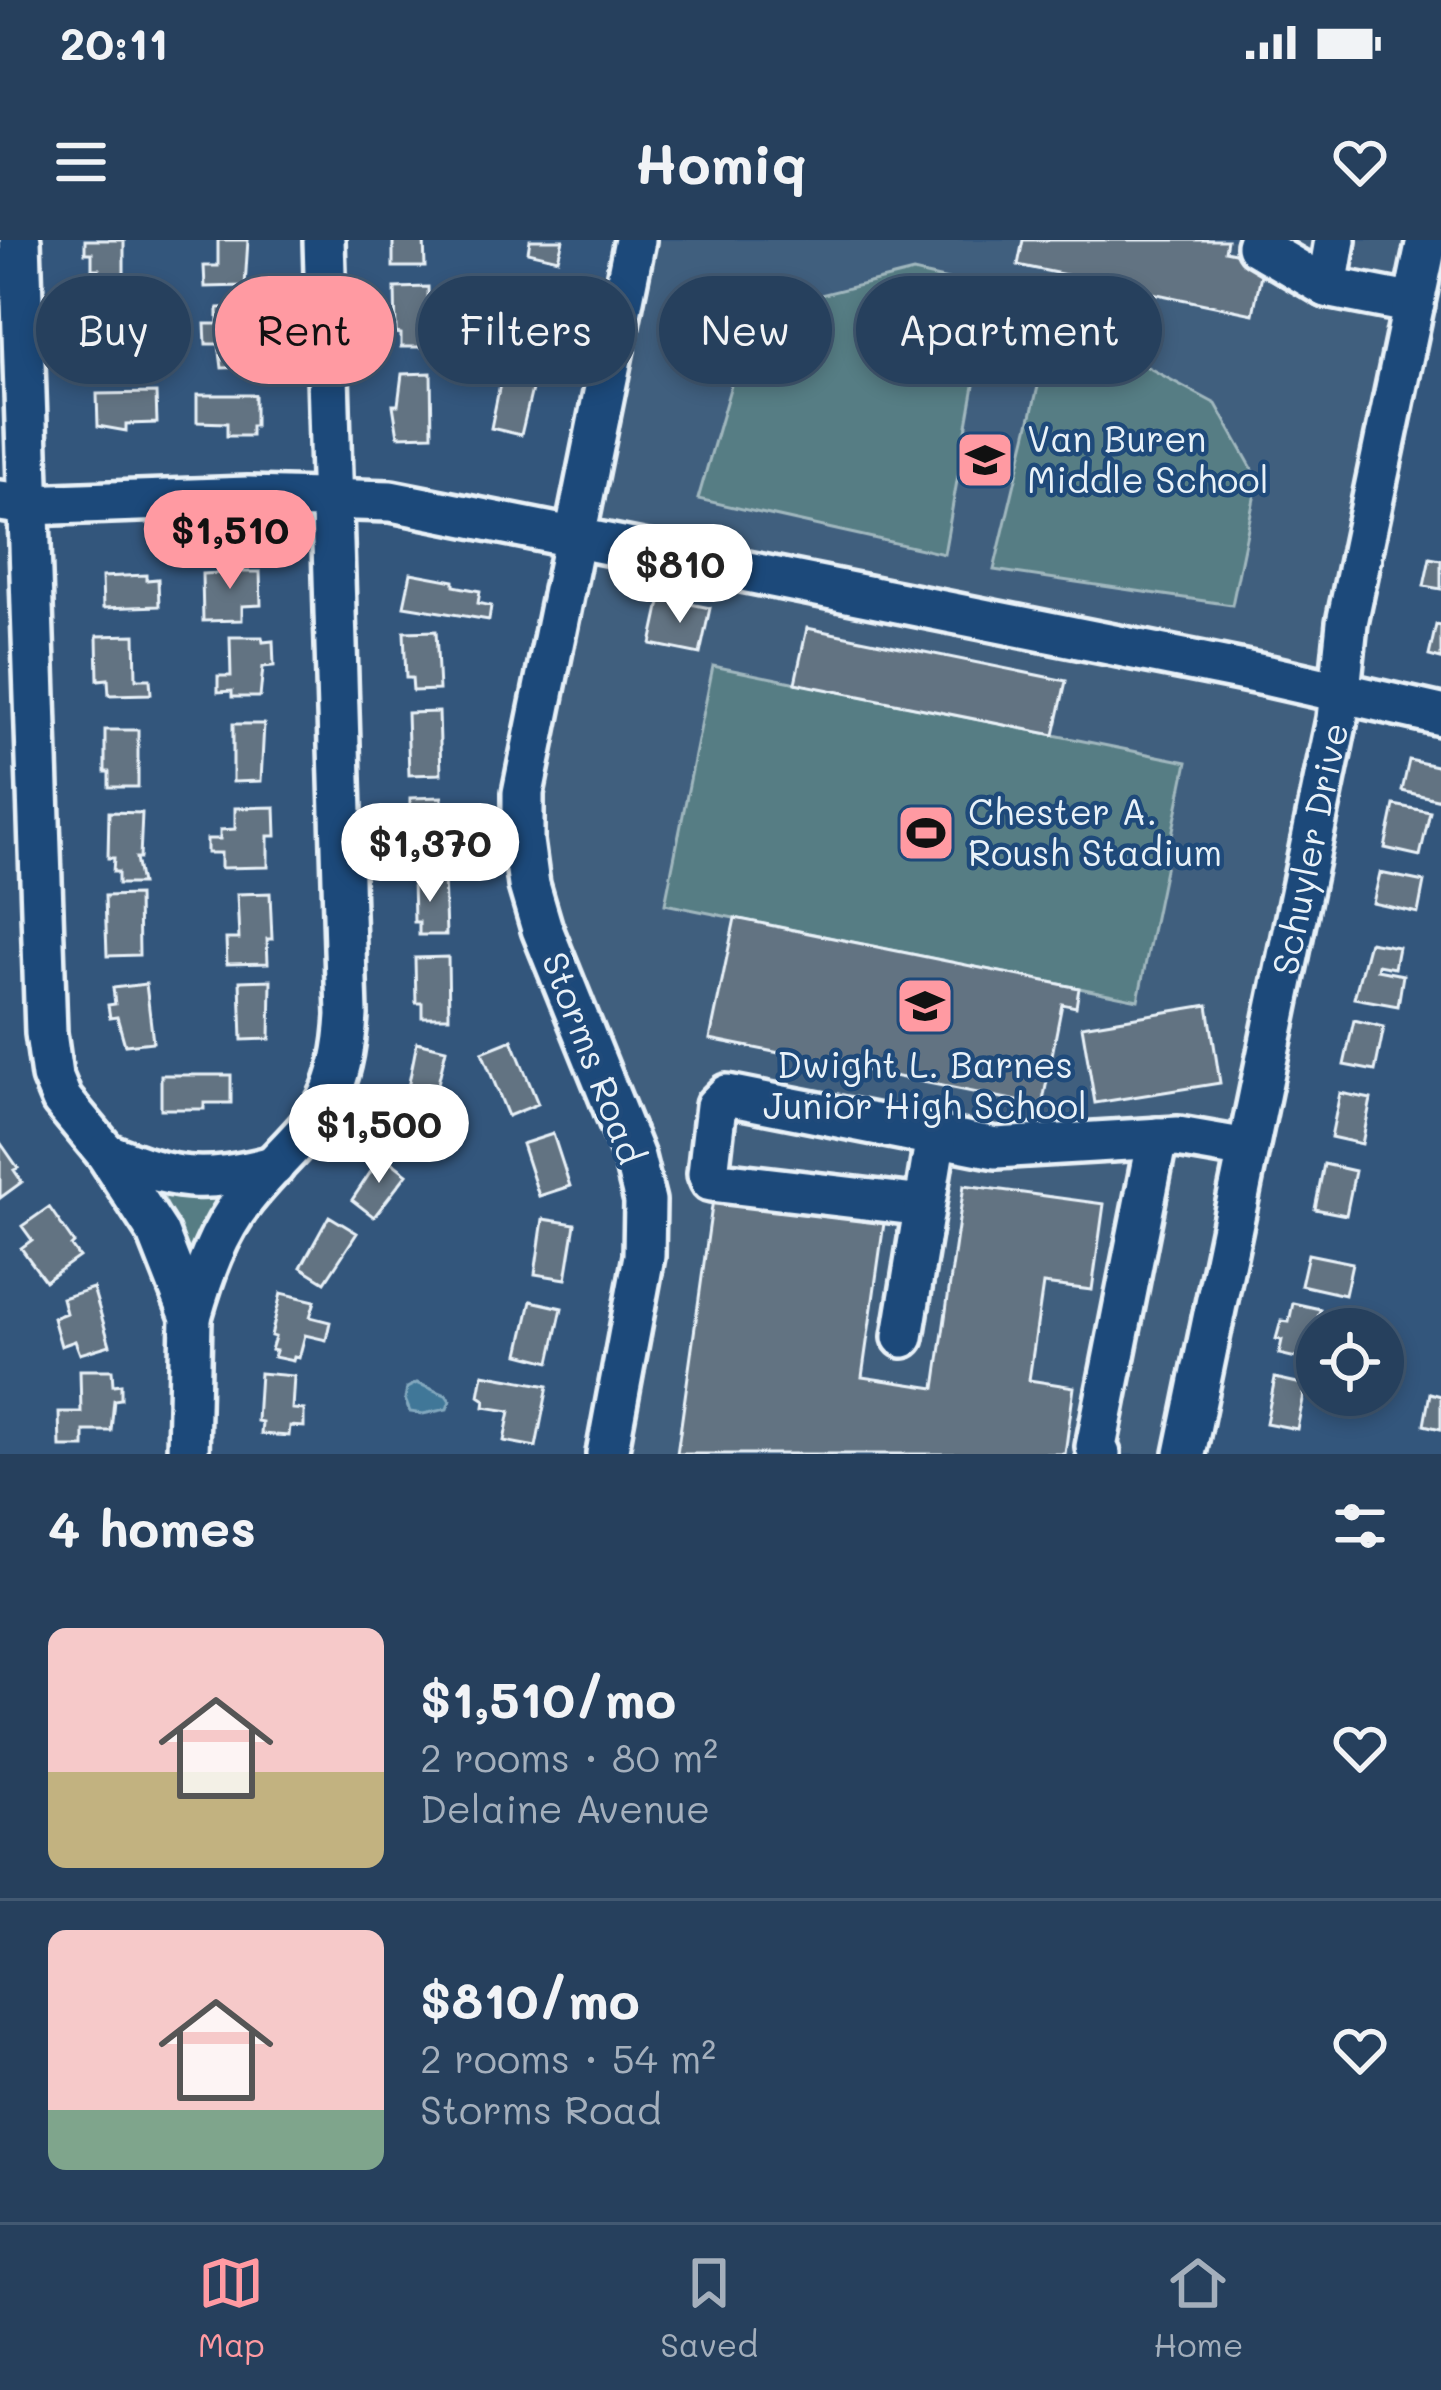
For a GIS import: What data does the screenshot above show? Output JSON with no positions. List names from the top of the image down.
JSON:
{
  "streets": {
    "street": ["Schuyler Drive", "Storms Road"]
  },
  "places": {
    "school or university": ["Van Buren Middle School", "Dwight L. Barnes Junior High School"],
    "sports": ["Chester A. Roush Stadium"]
  },
  "page": {
    "status": "20:11",
    "header": "Homiq",
    "chip": [
      "Buy",
      "Rent",
      "Filters",
      "New",
      "Apartment"
    ],
    "price": [
      "$1,510",
      "$810",
      "$1,370",
      "$1,500"
    ],
    "heading": "4 homes",
    "list": [
      {
        "name": "$1,510/mo",
        "note": "2 rooms · 80 m² · Delaine Avenue"
      },
      {
        "name": "$810/mo",
        "note": "2 rooms · 54 m² · Storms Road"
      }
    ],
    "tabs": ["Map", "Saved", "Home"]
  }
}
